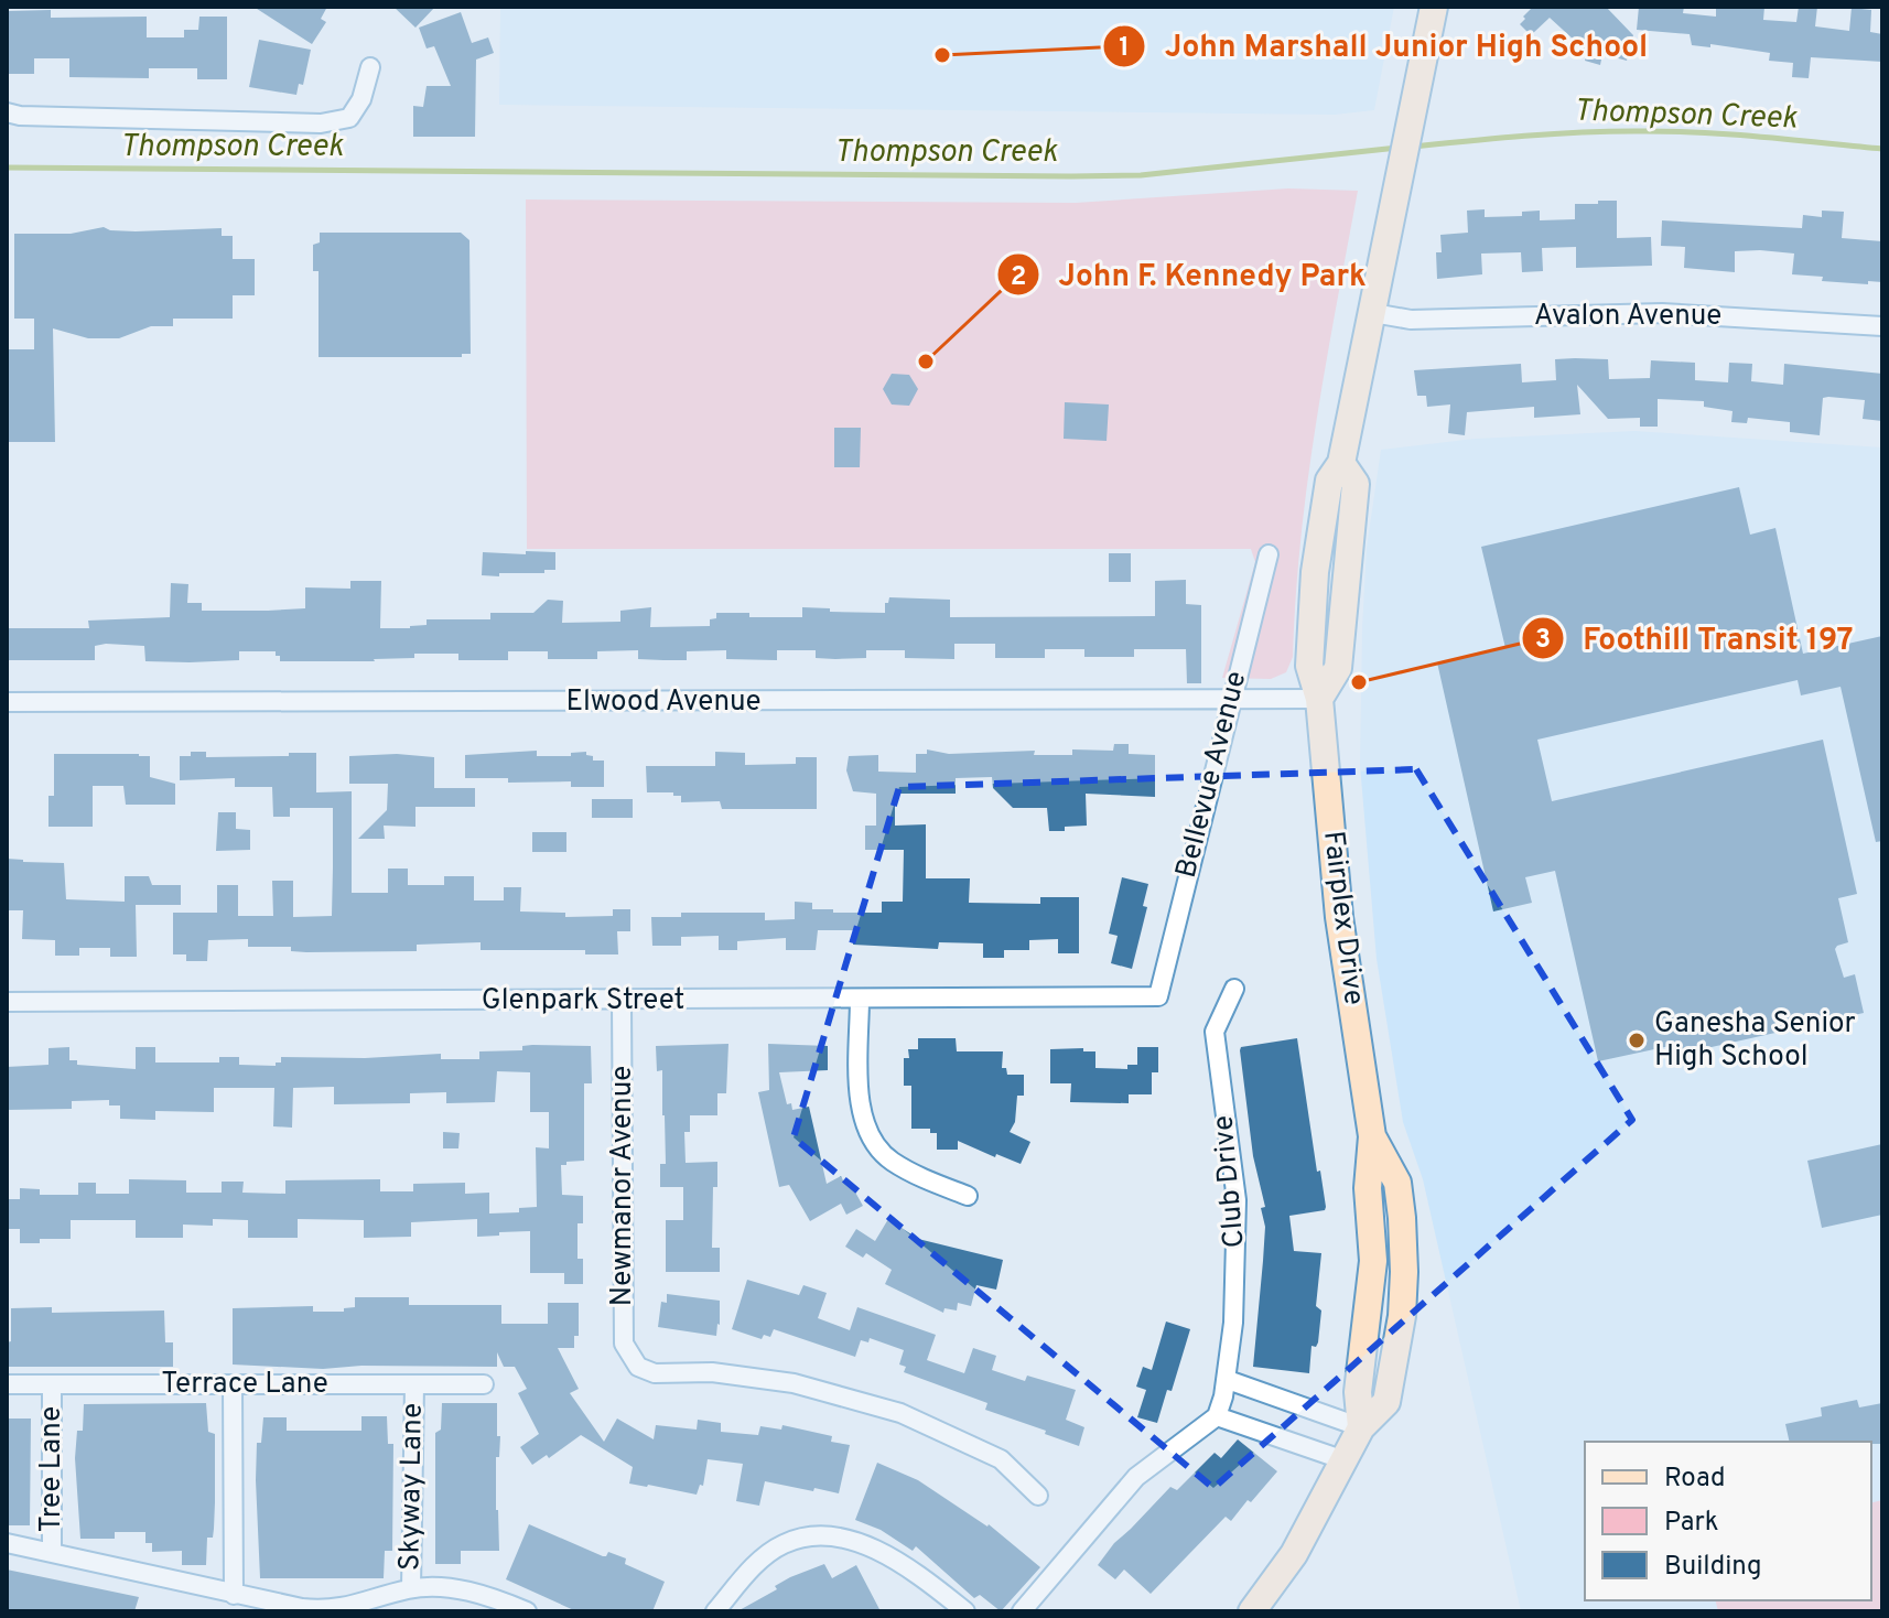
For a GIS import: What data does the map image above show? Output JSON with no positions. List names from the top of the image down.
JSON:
{
  "streets": {
    "main road": ["Fairplex Drive"],
    "street": [
      "Avalon Avenue",
      "Elwood Avenue",
      "Bellevue Avenue",
      "Glenpark Street",
      "Club Drive",
      "Newmanor Avenue",
      "Terrace Lane",
      "Tree Lane",
      "Skyway Lane"
    ]
  },
  "crossings": [
    ["Avalon Avenue", "Fairplex Drive"],
    ["Elwood Avenue", "Bellevue Avenue"],
    ["Elwood Avenue", "Fairplex Drive"],
    ["Bellevue Avenue", "Glenpark Street"],
    ["Glenpark Street", "Newmanor Avenue"],
    ["Terrace Lane", "Tree Lane"],
    ["Terrace Lane", "Skyway Lane"]
  ],
  "water": ["Thompson Creek"],
  "places": [
    "John Marshall Junior High School",
    "John F. Kennedy Park",
    "Foothill Transit 197",
    "Ganesha Senior High School"
  ],
  "legend": ["Road", "Park", "Building"]
}
